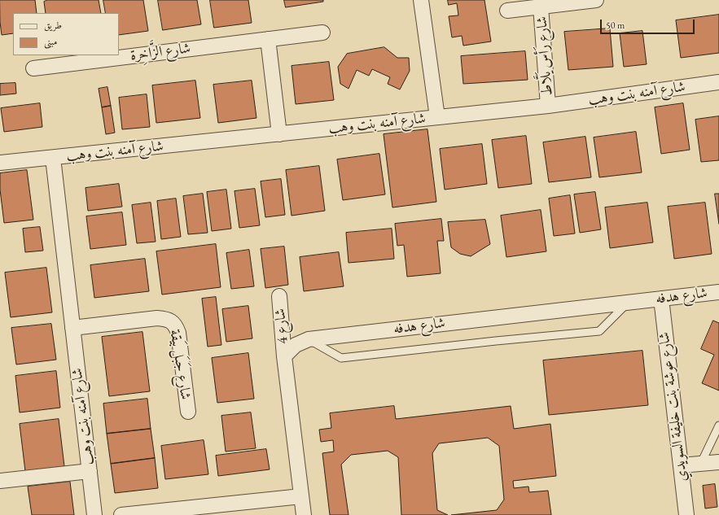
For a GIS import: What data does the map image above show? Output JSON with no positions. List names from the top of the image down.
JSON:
{
  "streets": {
    "street": [
      "شارع الزَّاخِرة",
      "شارع رَأس يَلَّاط",
      "شارع آمنه بنت وهب",
      "شارع هدفه",
      "شارع 4",
      "شارع جَبَل بَيقة",
      "شارع عوشة بنت خليفة السويدي"
    ]
  },
  "crossings": [
    ["شارع رَأس يَلَّاط", "شارع آمنه بنت وهب"],
    ["شارع آمنه بنت وهب", "شارع جَبَل بَيقة"],
    ["شارع هدفه", "شارع 4"],
    ["شارع هدفه", "شارع عوشة بنت خليفة السويدي"]
  ],
  "legend": ["طريق", "مبنى"],
  "scale_bar": "50 m"
}
